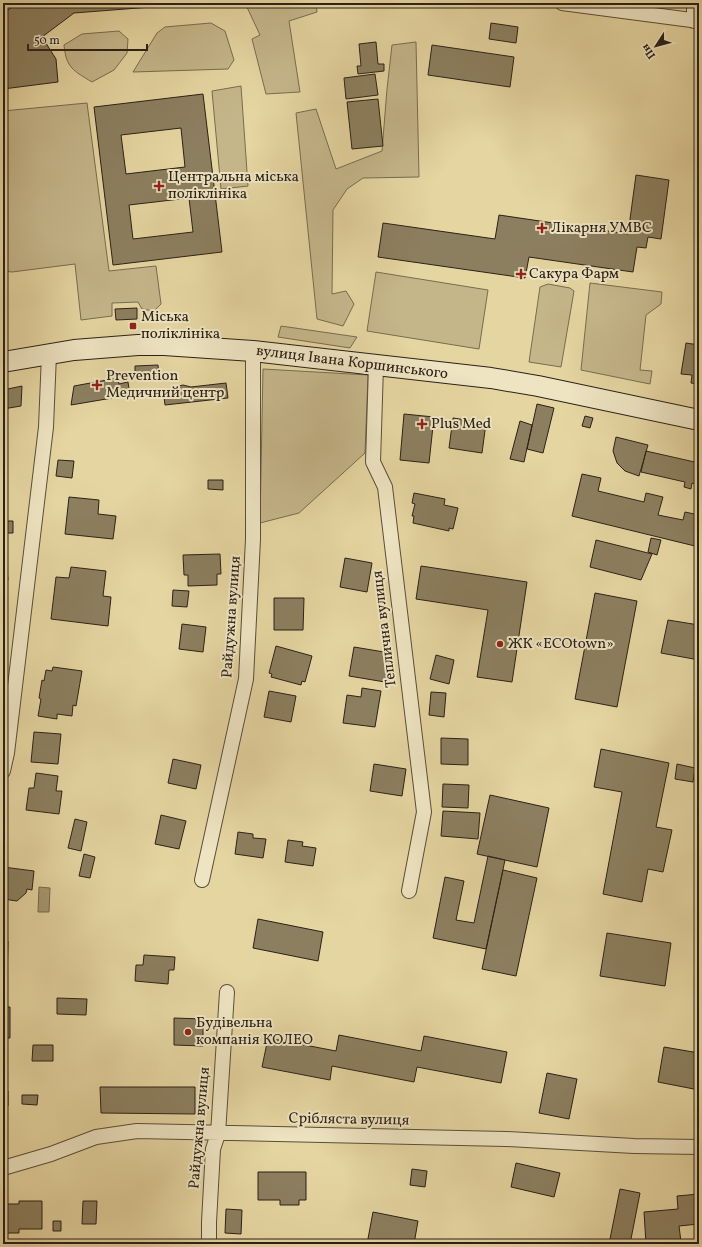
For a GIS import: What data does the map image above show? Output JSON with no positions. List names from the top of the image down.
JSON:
{
  "streets": {
    "street": [
      "вулиця Івана Коршинського",
      "Райдужна вулиця",
      "Теплична вулиця",
      "Срібляста вулиця"
    ]
  },
  "crossings": [
    ["вулиця Івана Коршинського", "Райдужна вулиця"],
    ["вулиця Івана Коршинського", "Теплична вулиця"],
    ["Райдужна вулиця", "Срібляста вулиця"]
  ],
  "places": {
    "health": [
      "Центральна міська поліклініка",
      "Лікарня УМВС",
      "Сакура Фарм",
      "Prevention Медичний центр",
      "Plus Med"
    ],
    "transit": ["Міська поліклініка"],
    "other": ["ЖК «ECOtown»", "Будівельна компанія КОЛЕО"]
  },
  "scale_bar": "50 m",
  "north": "bottom left"
}
